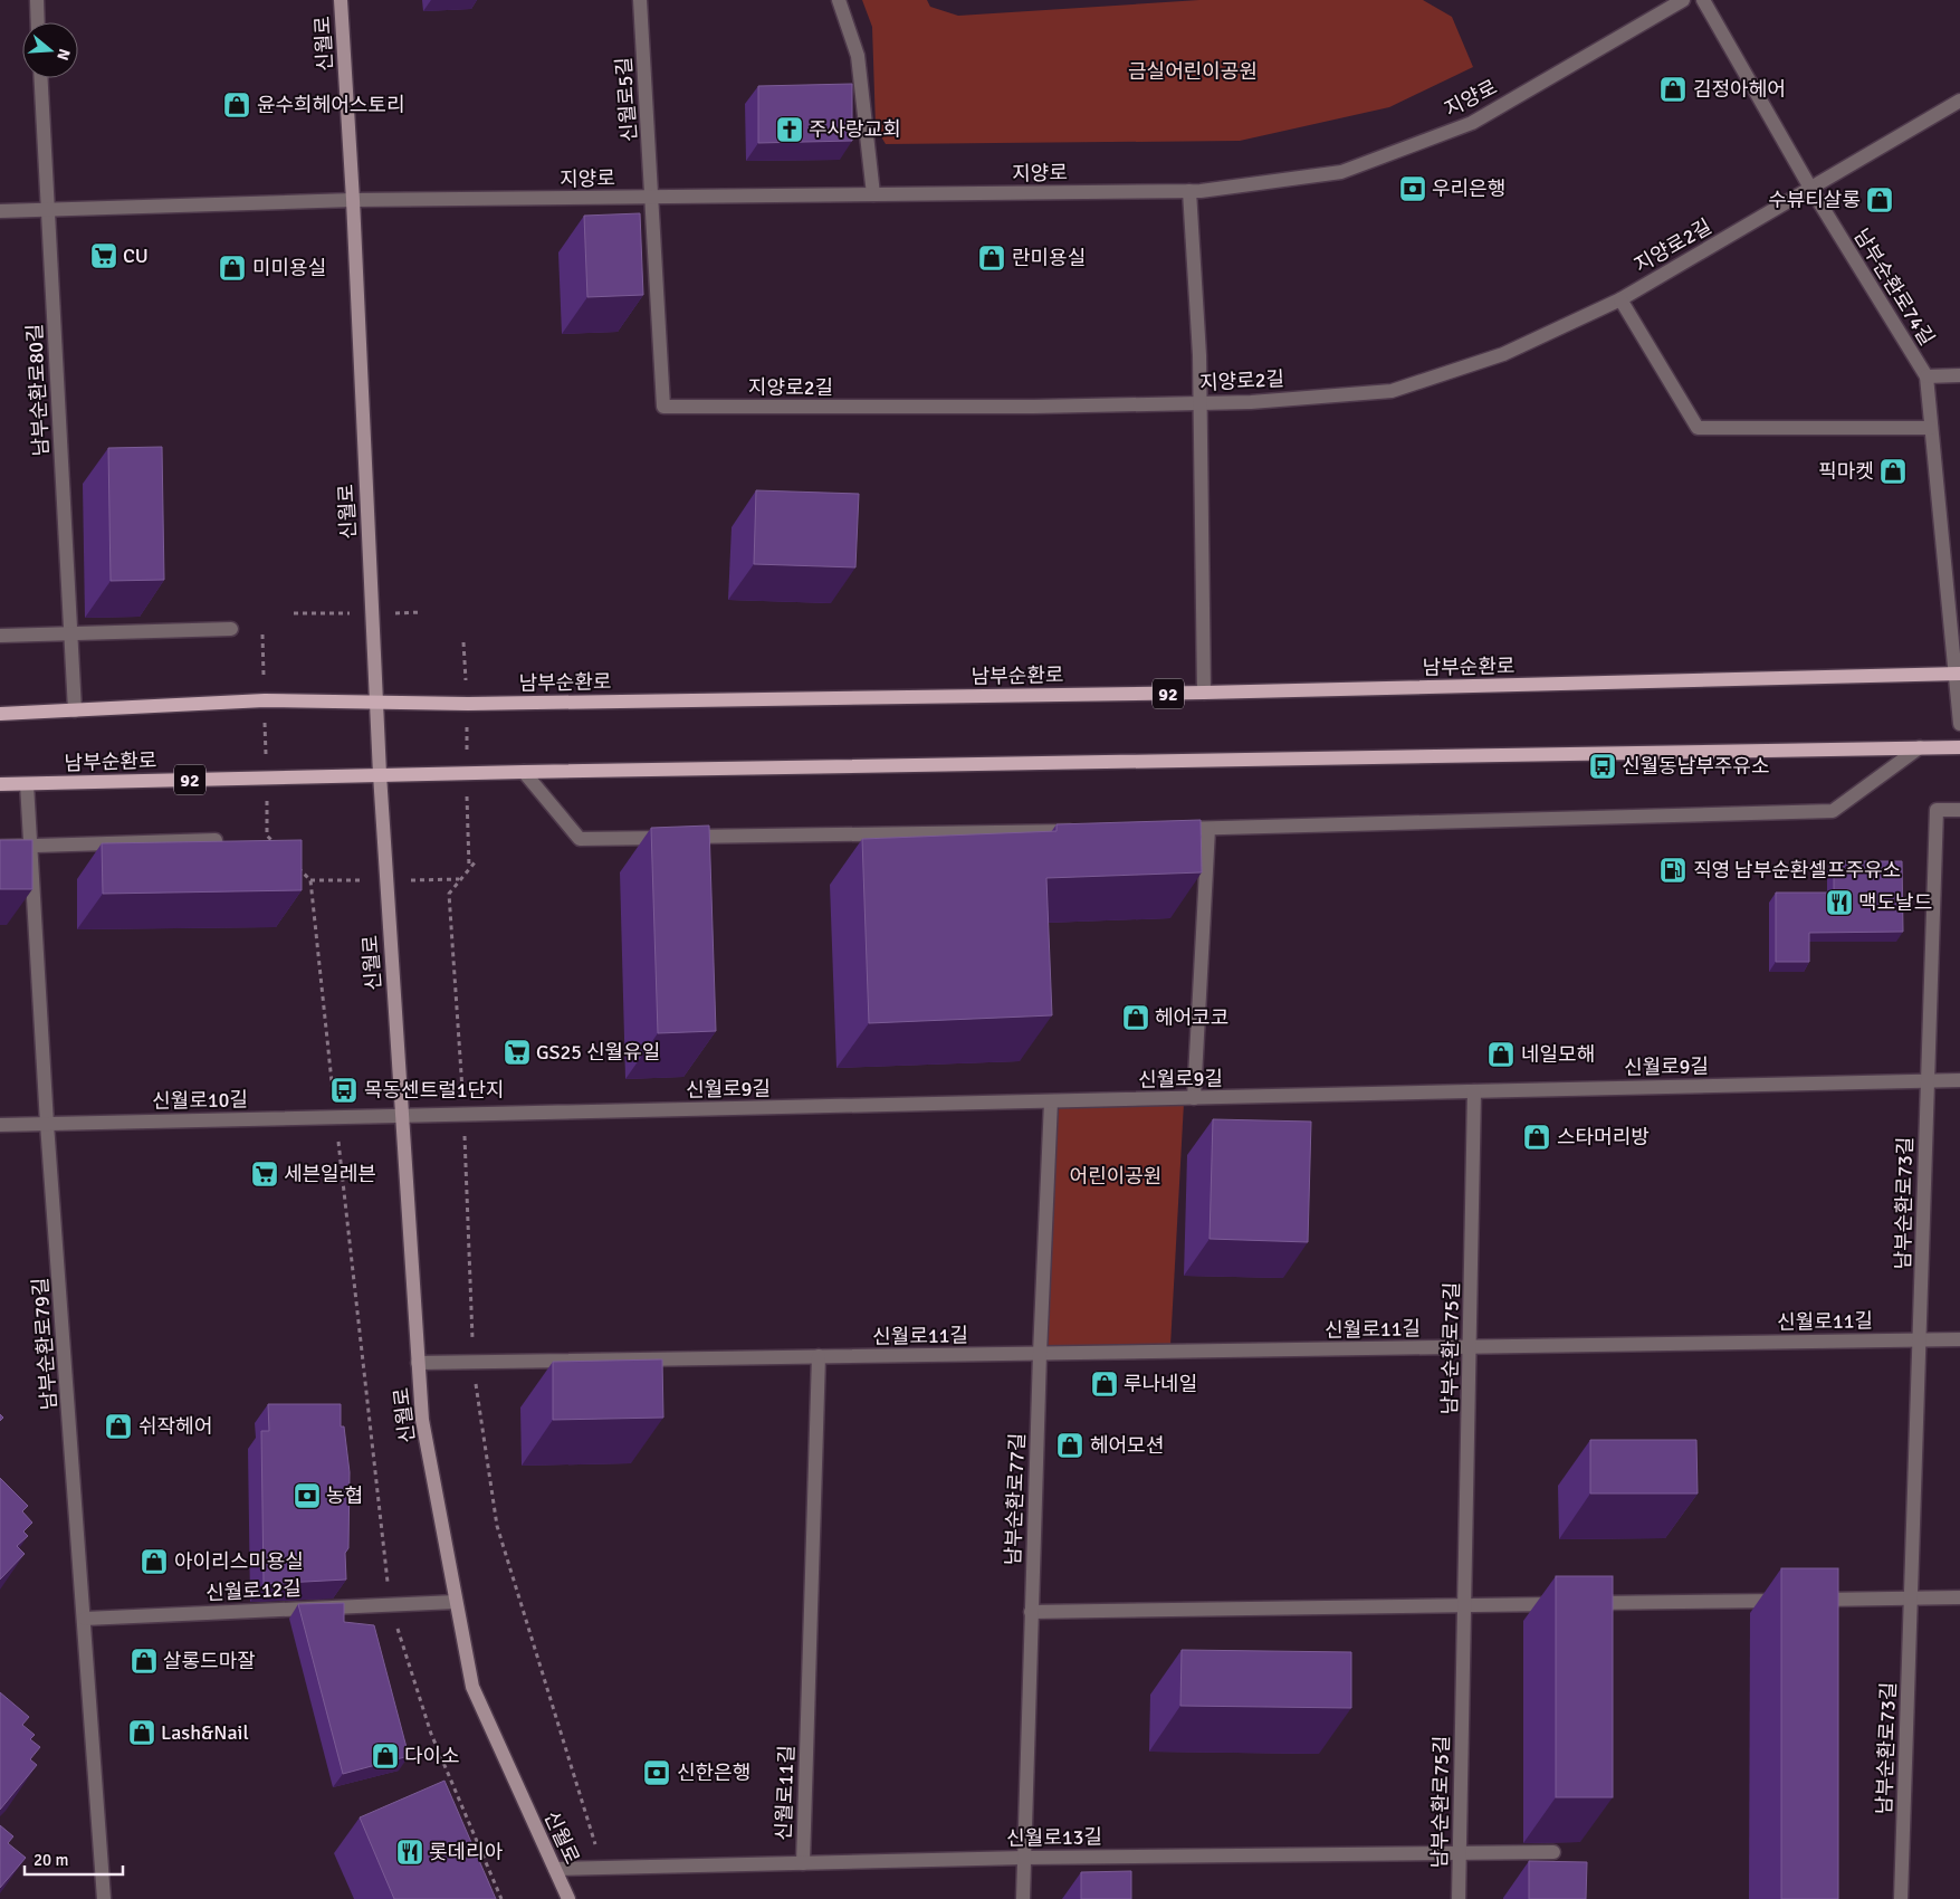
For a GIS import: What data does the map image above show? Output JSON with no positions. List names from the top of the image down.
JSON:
{
  "streets": {
    "main road": ["신월로", "남부순환로", "92"],
    "street": [
      "지양로",
      "신월로5길",
      "지양로2길",
      "남부순환로74길",
      "남부순환로80길",
      "신월로9길",
      "신월로10길",
      "남부순환로73길",
      "신월로11길",
      "남부순환로79길",
      "남부순환로75길",
      "남부순환로77길",
      "신월로12길",
      "신월로13길"
    ]
  },
  "crossings": [
    ["신월로", "지양로"],
    ["신월로", "남부순환로"],
    ["신월로", "신월로9길"],
    ["신월로", "신월로10길"],
    ["신월로", "신월로11길"],
    ["신월로", "신월로12길"],
    ["신월로", "신월로13길"],
    ["지양로", "신월로5길"],
    ["지양로", "지양로2길"],
    ["지양로", "남부순환로80길"],
    ["신월로5길", "지양로2길"],
    ["지양로2길", "남부순환로74길"],
    ["남부순환로74길", "남부순환로"],
    ["남부순환로80길", "남부순환로"],
    ["남부순환로", "남부순환로79길"],
    ["신월로9길", "신월로10길"],
    ["신월로9길", "남부순환로73길"],
    ["신월로9길", "남부순환로75길"],
    ["신월로9길", "남부순환로77길"],
    ["신월로10길", "남부순환로79길"],
    ["남부순환로73길", "신월로11길"],
    ["신월로11길", "남부순환로75길"],
    ["신월로11길", "남부순환로77길"],
    ["신월로11길", "신월로13길"],
    ["남부순환로79길", "신월로12길"],
    ["남부순환로75길", "신월로13길"],
    ["남부순환로77길", "신월로13길"]
  ],
  "parks": ["금실어린이공원", "어린이공원"],
  "places": {
    "shop": [
      "김정아헤어",
      "윤수희헤어스토리",
      "수뷰티살롱",
      "란미용실",
      "미미용실",
      "픽마켓",
      "헤어코코",
      "네일모해",
      "스타머리방",
      "루나네일",
      "쉬작헤어",
      "헤어모션",
      "아이리스미용실",
      "살롱드마잘",
      "Lash&Nail",
      "다이소"
    ],
    "church": ["주사랑교회"],
    "bank": ["우리은행", "농협", "신한은행"],
    "supermarket": ["CU", "GS25 신월유일", "세븐일레븐"],
    "bus stop": ["신월동남부주유소", "목동센트럴1단지"],
    "fuel station": ["직영 남부순환셀프주유소"],
    "restaurant": ["맥도날드", "롯데리아"]
  },
  "scale_bar": "20 m",
  "north": "right"
}
